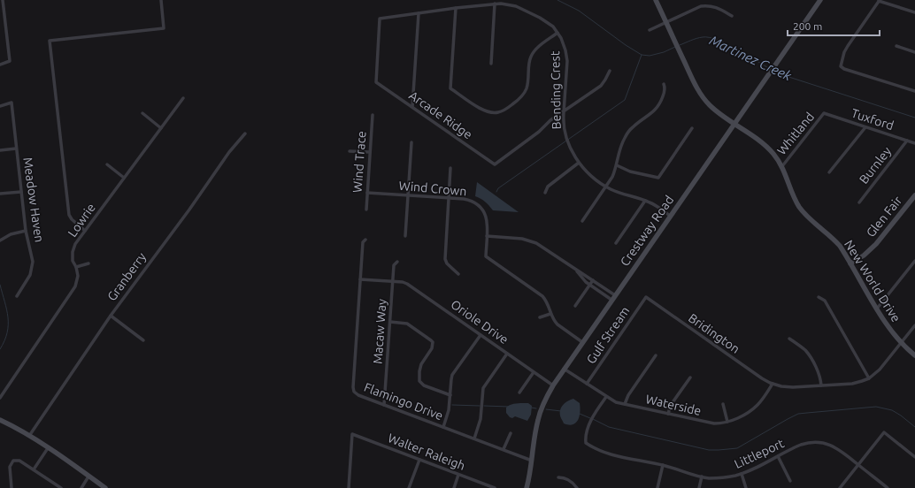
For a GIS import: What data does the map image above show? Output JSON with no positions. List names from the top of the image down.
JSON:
{
  "streets": {
    "main road": ["Glen Fair", "Crestway Road", "New World Drive"],
    "street": [
      "Bending Crest",
      "Arcade Ridge",
      "Tuxford",
      "Whitland",
      "Wind Trace",
      "Burnley",
      "Wind Crown",
      "Meadow Haven",
      "Lowrie",
      "Granberry",
      "Oriole Drive",
      "Macaw Way",
      "Bridington",
      "Gulf Stream",
      "Flamingo Drive",
      "Waterside",
      "Walter Raleigh",
      "Littleport"
    ]
  },
  "crossings": [
    ["Bending Crest", "Arcade Ridge"],
    ["Bending Crest", "Crestway Road"],
    ["Tuxford", "Whitland"],
    ["Tuxford", "Burnley"],
    ["Whitland", "New World Drive"],
    ["Wind Trace", "Wind Crown"],
    ["Wind Crown", "Crestway Road"],
    ["Glen Fair", "New World Drive"],
    ["Crestway Road", "New World Drive"],
    ["Crestway Road", "Oriole Drive"],
    ["Crestway Road", "Flamingo Drive"],
    ["Crestway Road", "Waterside"],
    ["Oriole Drive", "Macaw Way"],
    ["Oriole Drive", "Flamingo Drive"],
    ["Macaw Way", "Flamingo Drive"],
    ["Bridington", "Gulf Stream"],
    ["Bridington", "Waterside"],
    ["Gulf Stream", "Waterside"],
    ["Waterside", "Littleport"]
  ],
  "water": ["Martinez Creek"],
  "scale_bar": "200 m"
}
